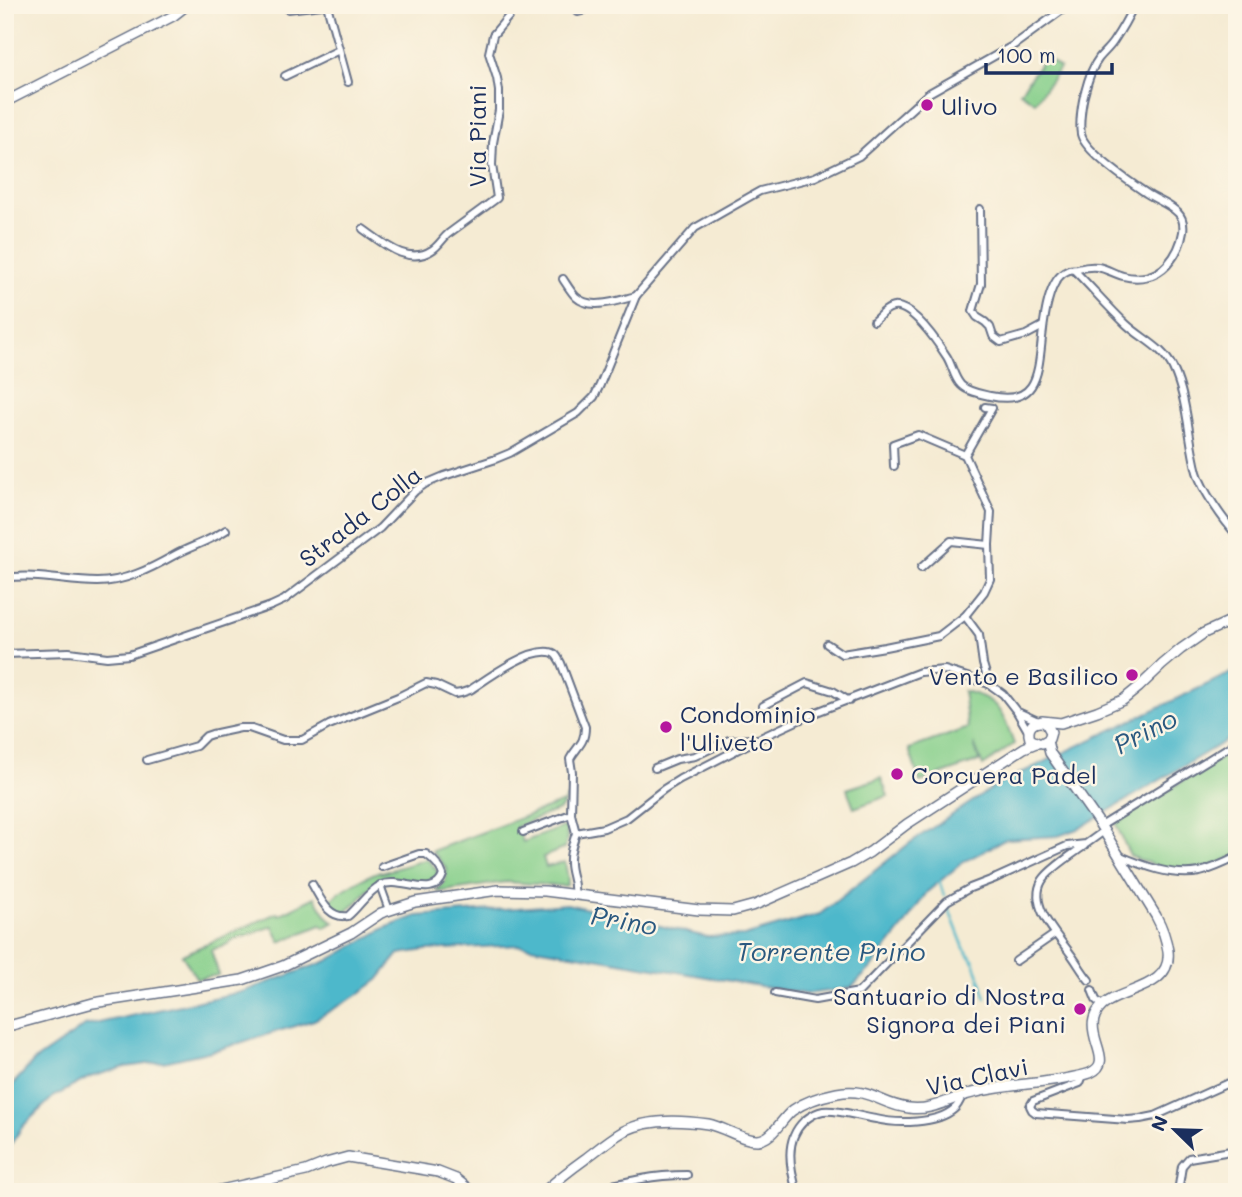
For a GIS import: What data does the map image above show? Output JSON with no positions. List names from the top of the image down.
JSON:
{
  "streets": {
    "main road": ["Via Clavi"],
    "street": ["Via Piani", "Strada Colla"]
  },
  "water": ["Prino", "Torrente Prino"],
  "places": [
    "Ulivo",
    "Vento e Basilico",
    "Condominio l'Uliveto",
    "Corcuera Padel",
    "Santuario di Nostra Signora dei Piani"
  ],
  "scale_bar": "100 m",
  "north": "top left"
}
